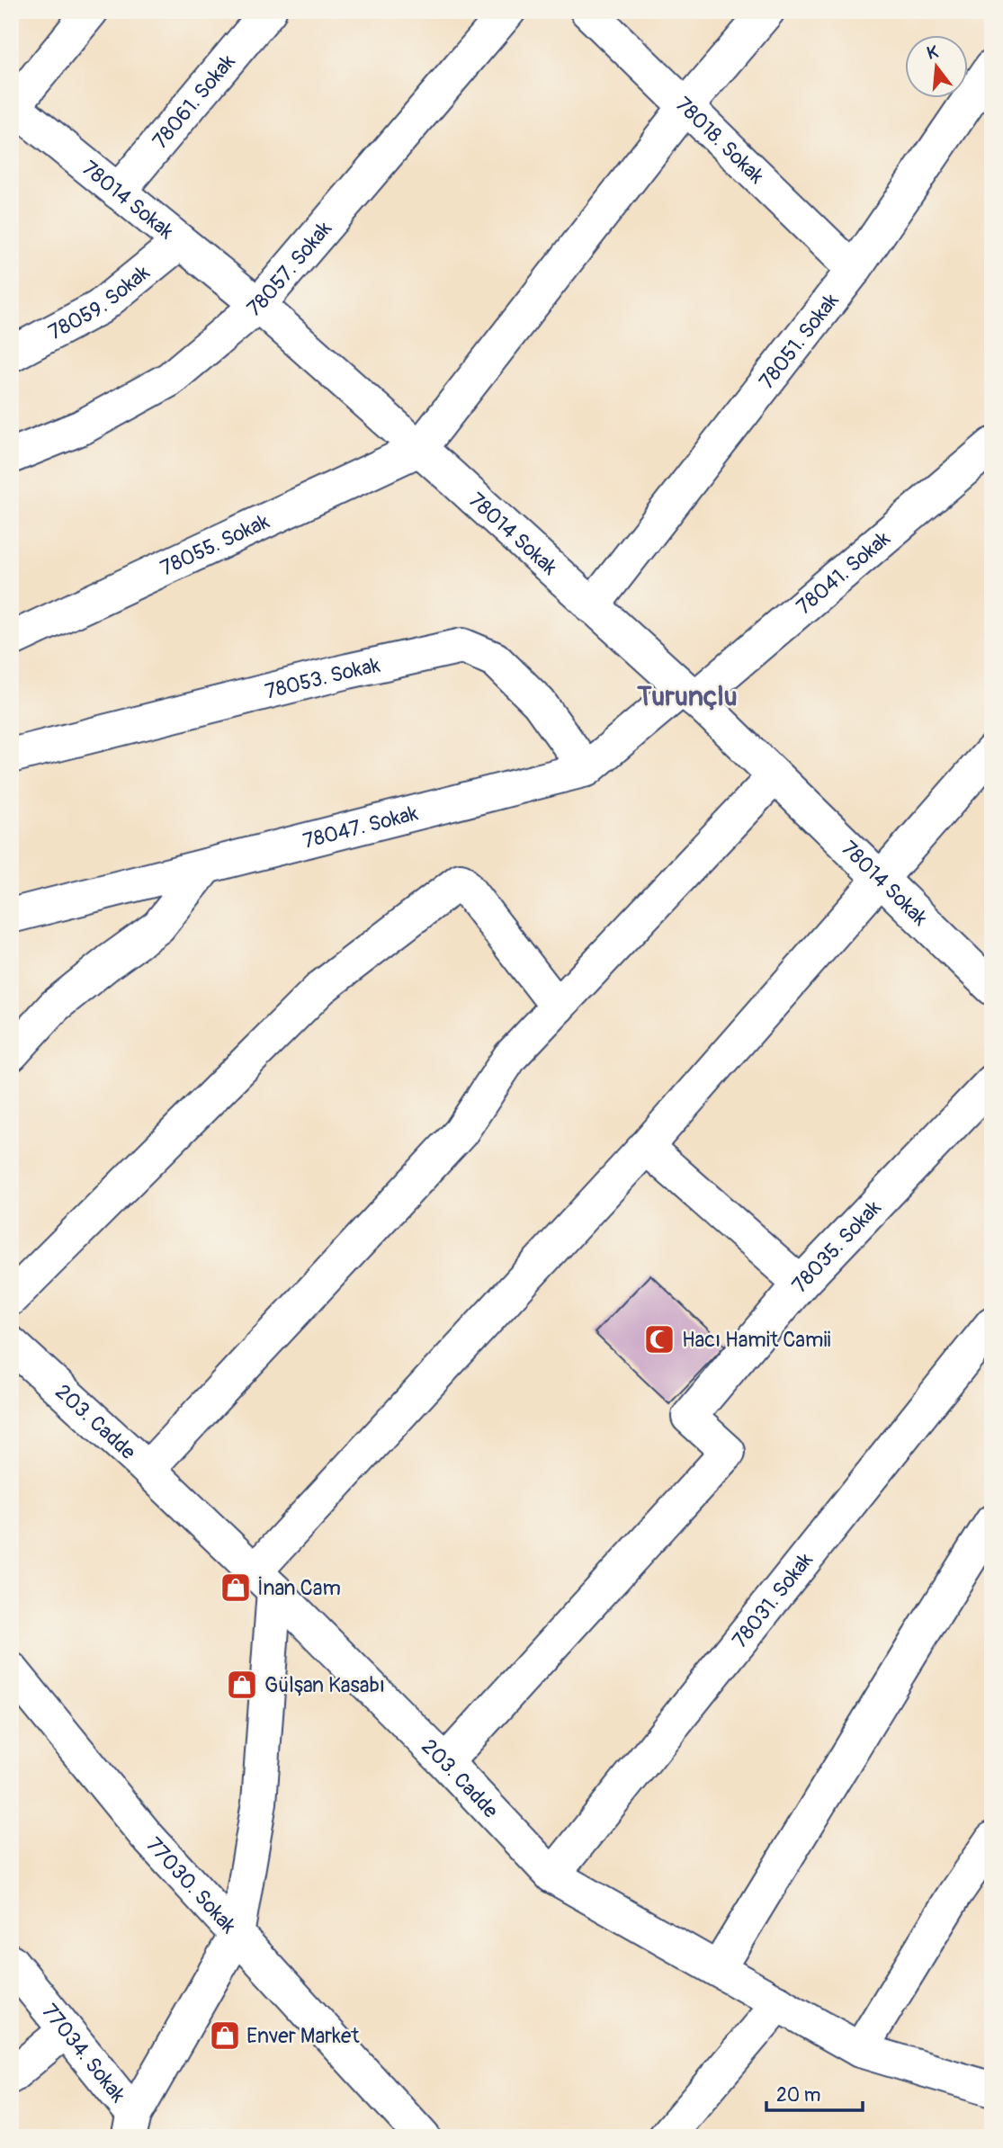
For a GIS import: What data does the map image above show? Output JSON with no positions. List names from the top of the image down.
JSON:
{
  "streets": {
    "street": [
      "78061. Sokak",
      "78018. Sokak",
      "78014 Sokak",
      "78057. Sokak",
      "78059. Sokak",
      "78051. Sokak",
      "78055. Sokak",
      "78041. Sokak",
      "78053. Sokak",
      "78047. Sokak",
      "78035. Sokak",
      "203. Cadde",
      "78031. Sokak",
      "77030. Sokak",
      "77034. Sokak"
    ]
  },
  "crossings": [
    ["78061. Sokak", "78014 Sokak"],
    ["78018. Sokak", "78051. Sokak"],
    ["78014 Sokak", "78057. Sokak"],
    ["78014 Sokak", "78059. Sokak"],
    ["78014 Sokak", "78051. Sokak"],
    ["78014 Sokak", "78055. Sokak"],
    ["78014 Sokak", "78041. Sokak"],
    ["78014 Sokak", "78047. Sokak"],
    ["78041. Sokak", "78047. Sokak"],
    ["78053. Sokak", "78047. Sokak"],
    ["78035. Sokak", "203. Cadde"],
    ["203. Cadde", "78031. Sokak"]
  ],
  "districts": ["Turunçlu"],
  "places": {
    "mosque": ["Hacı Hamit Camii"],
    "shop": ["İnan Cam", "Gülşan Kasabı", "Enver Market"]
  },
  "scale_bar": "20 m",
  "north": "top"
}
